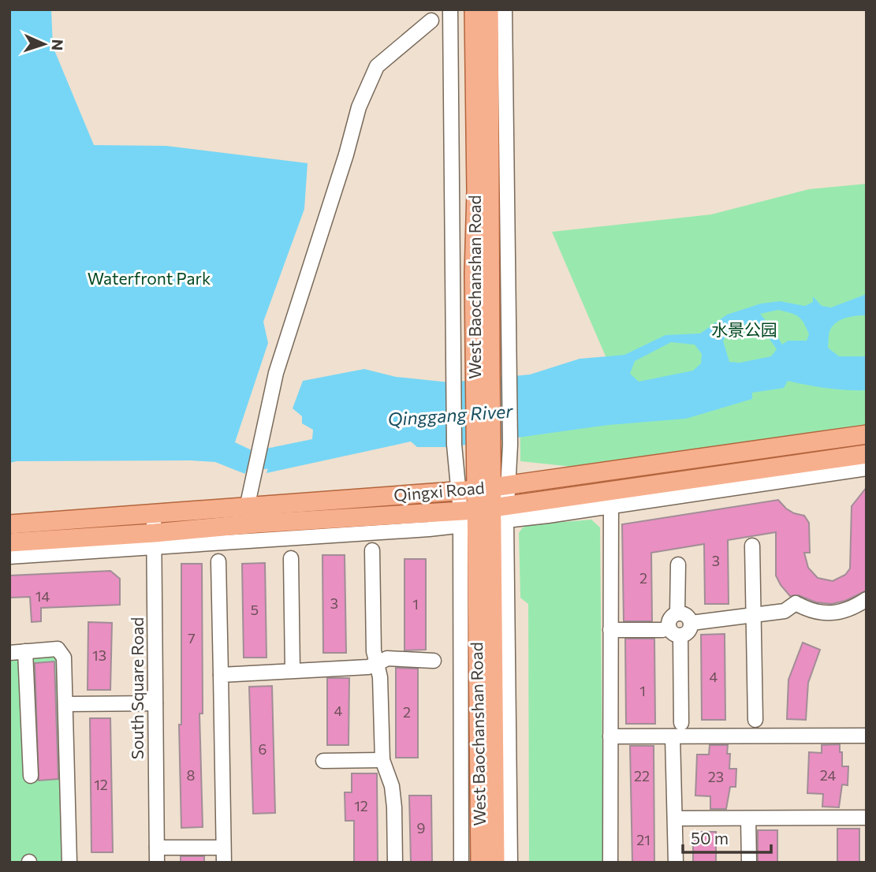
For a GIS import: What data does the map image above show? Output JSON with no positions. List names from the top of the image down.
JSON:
{
  "streets": {
    "main road": ["West Baochanshan Road", "Qingxi Road"],
    "street": ["South Square Road"]
  },
  "crossings": [
    ["West Baochanshan Road", "Qingxi Road"],
    ["Qingxi Road", "South Square Road"]
  ],
  "water": ["Qinggang River"],
  "parks": ["Waterfront Park", "水景公园"],
  "house_numbers": [
    "3",
    "2",
    "14",
    "3",
    "1",
    "5",
    "7",
    "13",
    "4",
    "1",
    "4",
    "2",
    "6",
    "8",
    "24",
    "22",
    "23",
    "12",
    "12",
    "9",
    "21"
  ],
  "scale_bar": "50 m",
  "north": "right"
}
